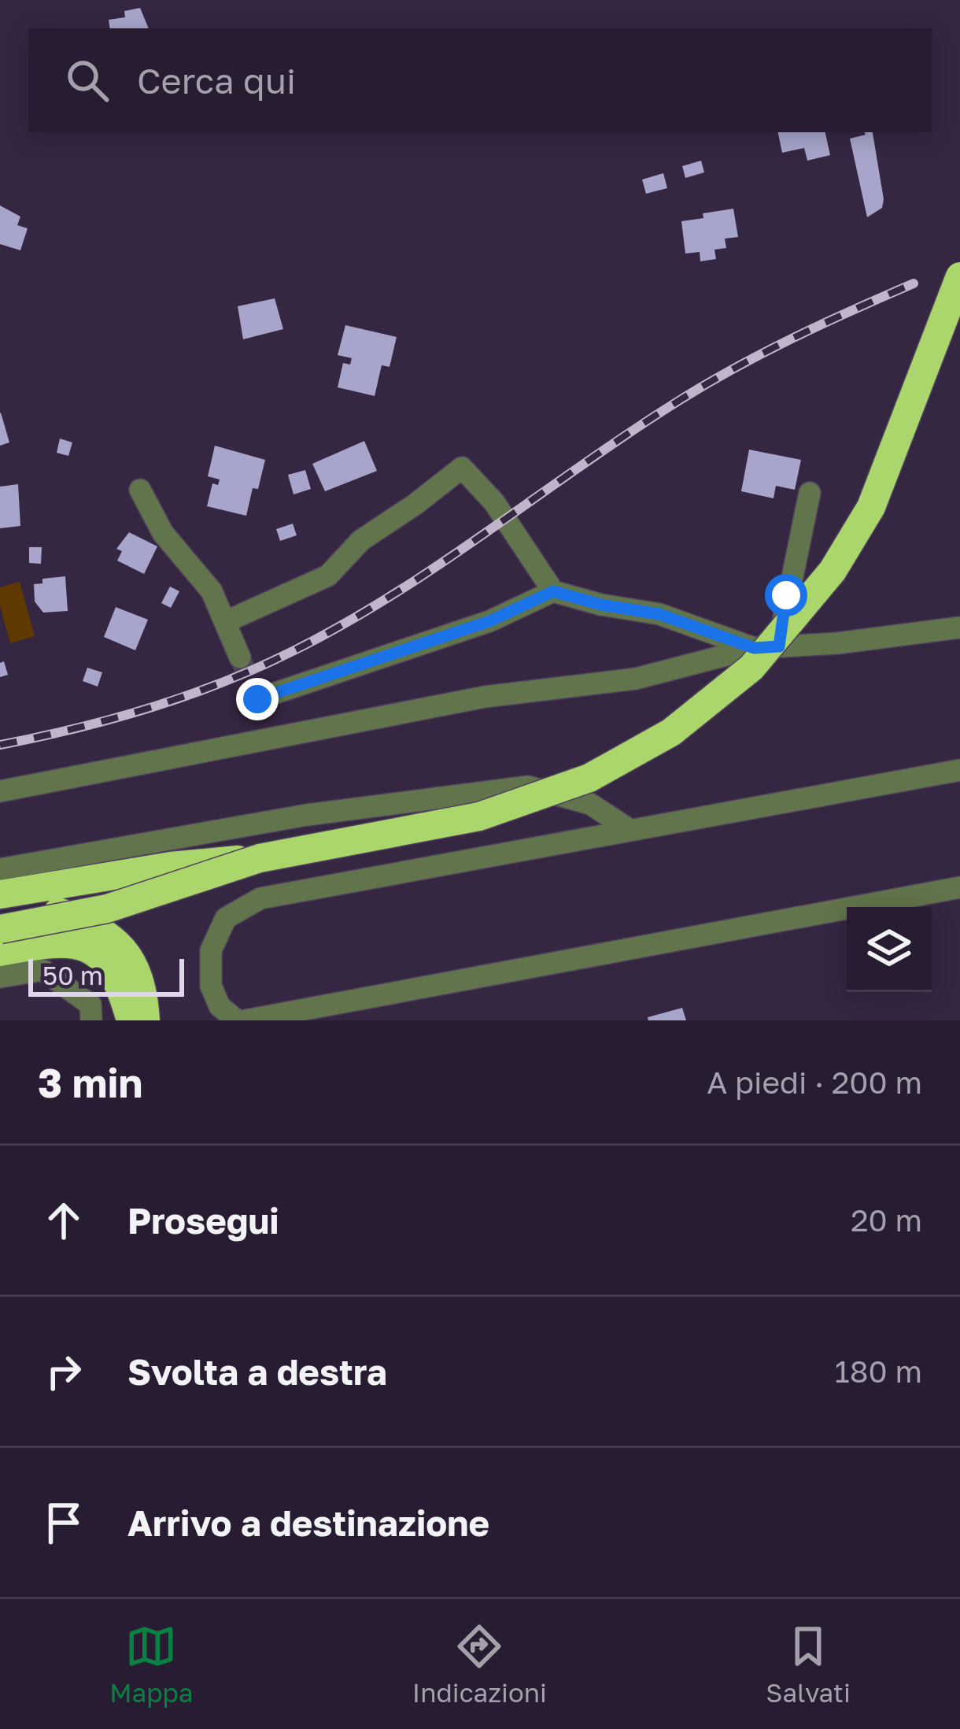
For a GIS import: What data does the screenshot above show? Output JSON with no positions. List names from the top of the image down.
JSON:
{
  "scale_bar": "50 m",
  "page": {
    "search": "Cerca qui",
    "scale": "50 m",
    "heading": ["3 min", "A piedi · 200 m"],
    "list": [
      ["Prosegui", "20 m"],
      ["Svolta a destra", "180 m"],
      "Arrivo a destinazione"
    ],
    "nav": ["Mappa", "Indicazioni", "Salvati"]
  }
}
